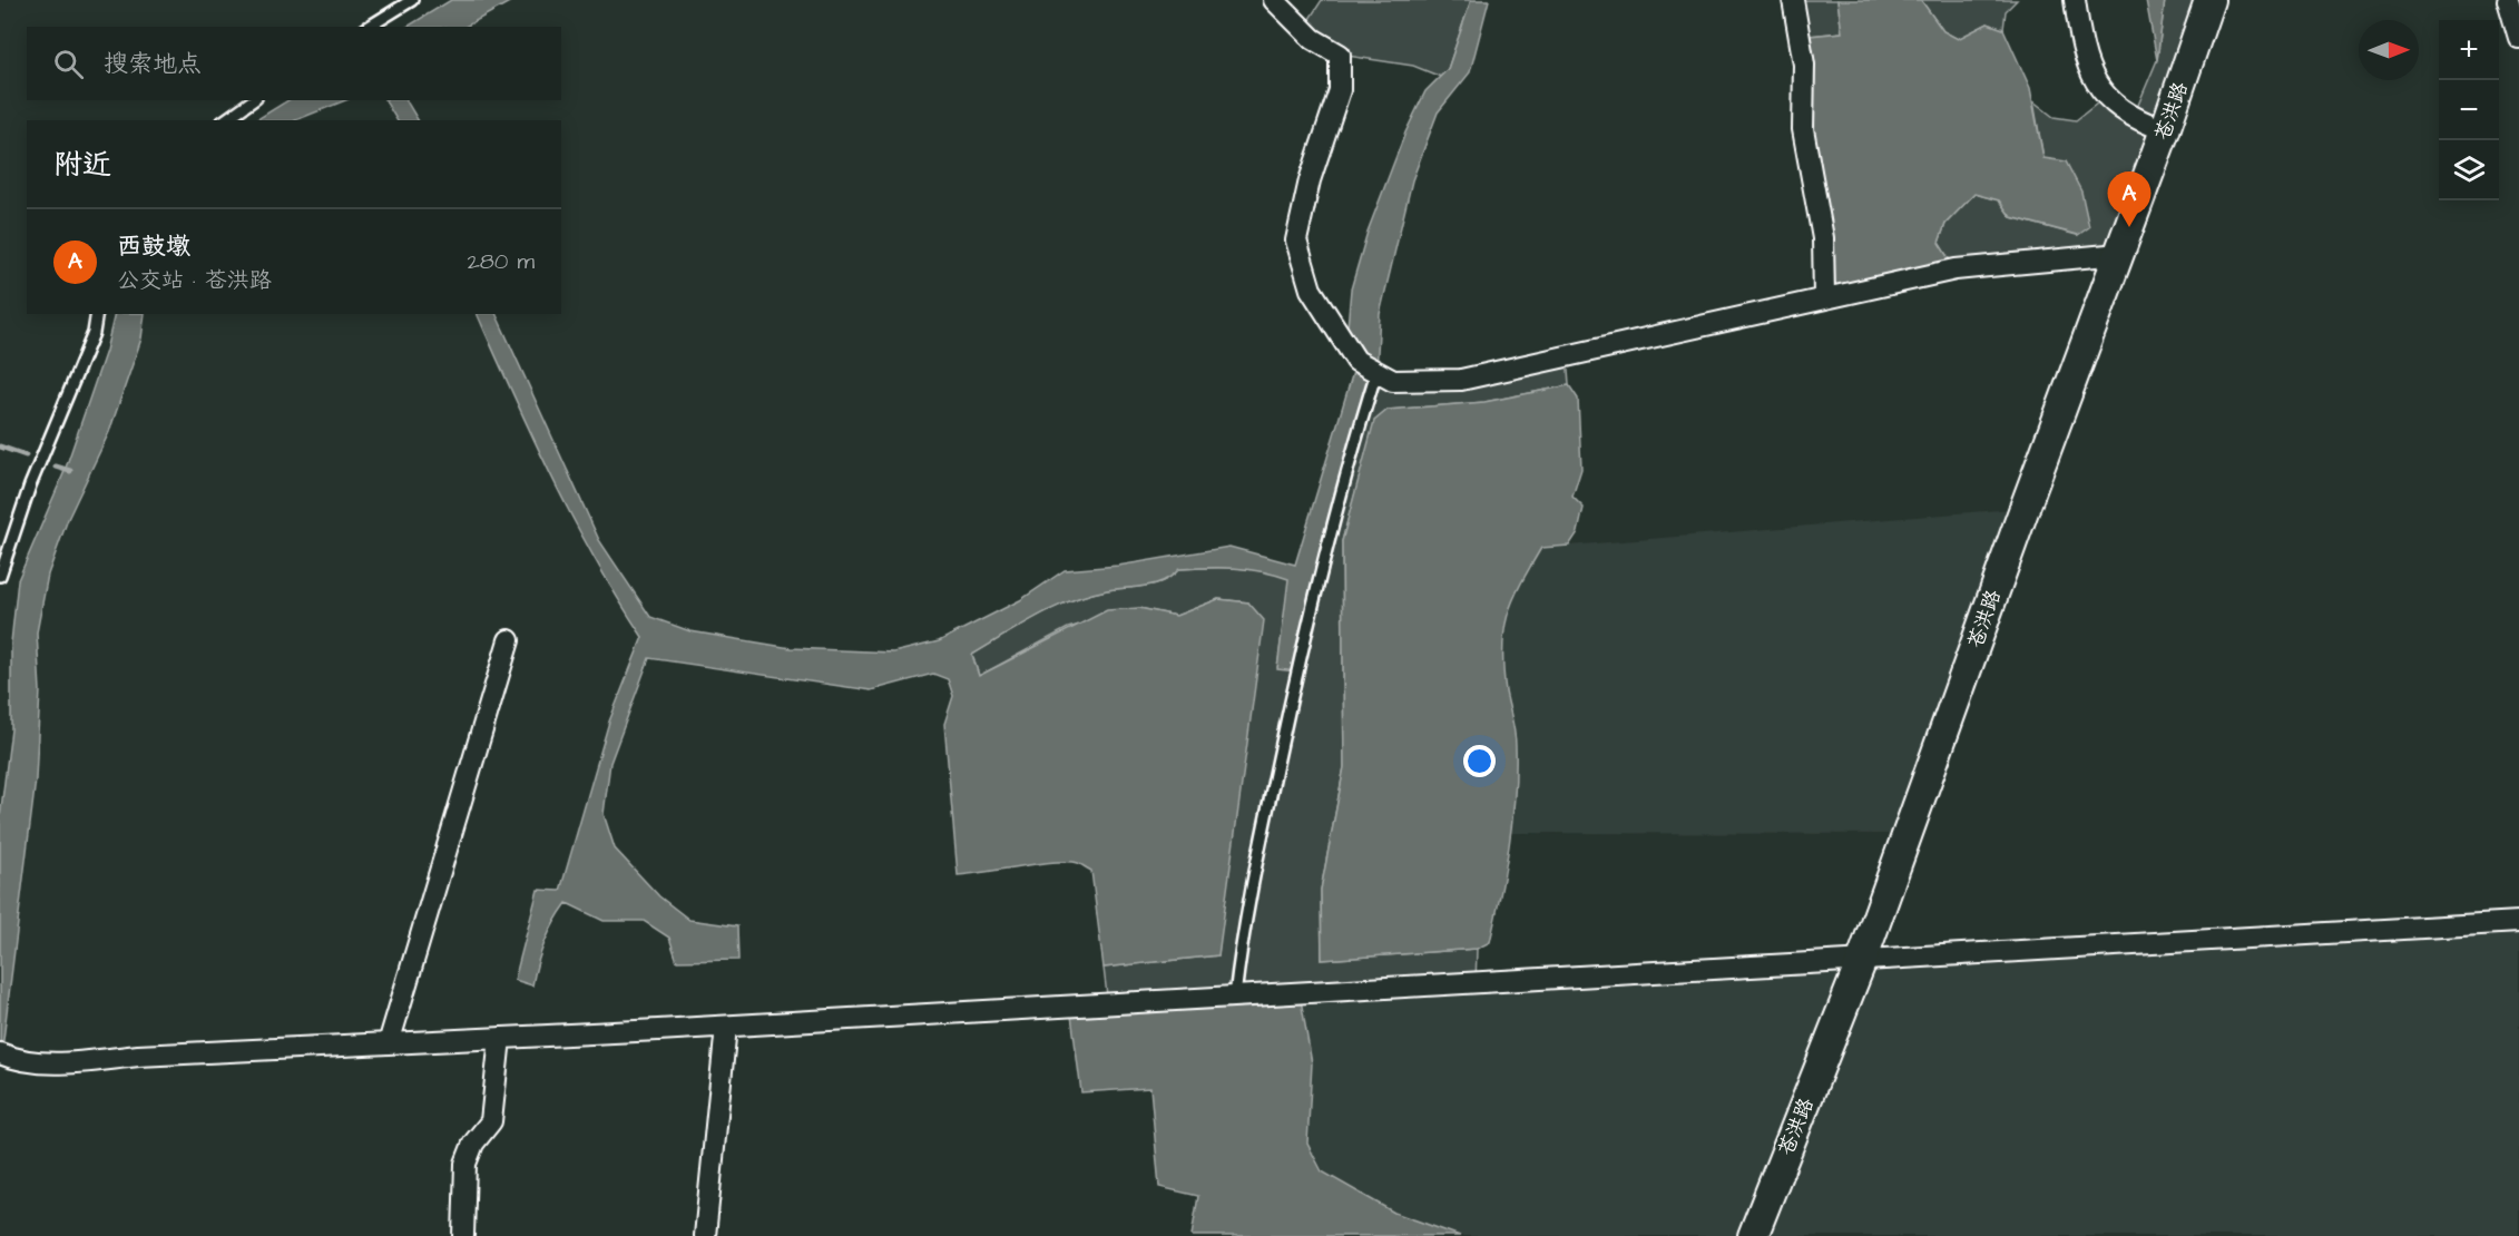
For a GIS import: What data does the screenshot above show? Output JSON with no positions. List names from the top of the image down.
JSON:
{
  "streets": {
    "main road": ["苍洪路"]
  },
  "north": "right",
  "page": {
    "map_buttons": ["+", "−"],
    "search": "搜索地点",
    "heading": "附近",
    "pins": "A",
    "list": [
      {
        "mark": "A",
        "name": "西鼓墩",
        "note": "公交站 · 苍洪路",
        "value": "280 m"
      }
    ]
  }
}
